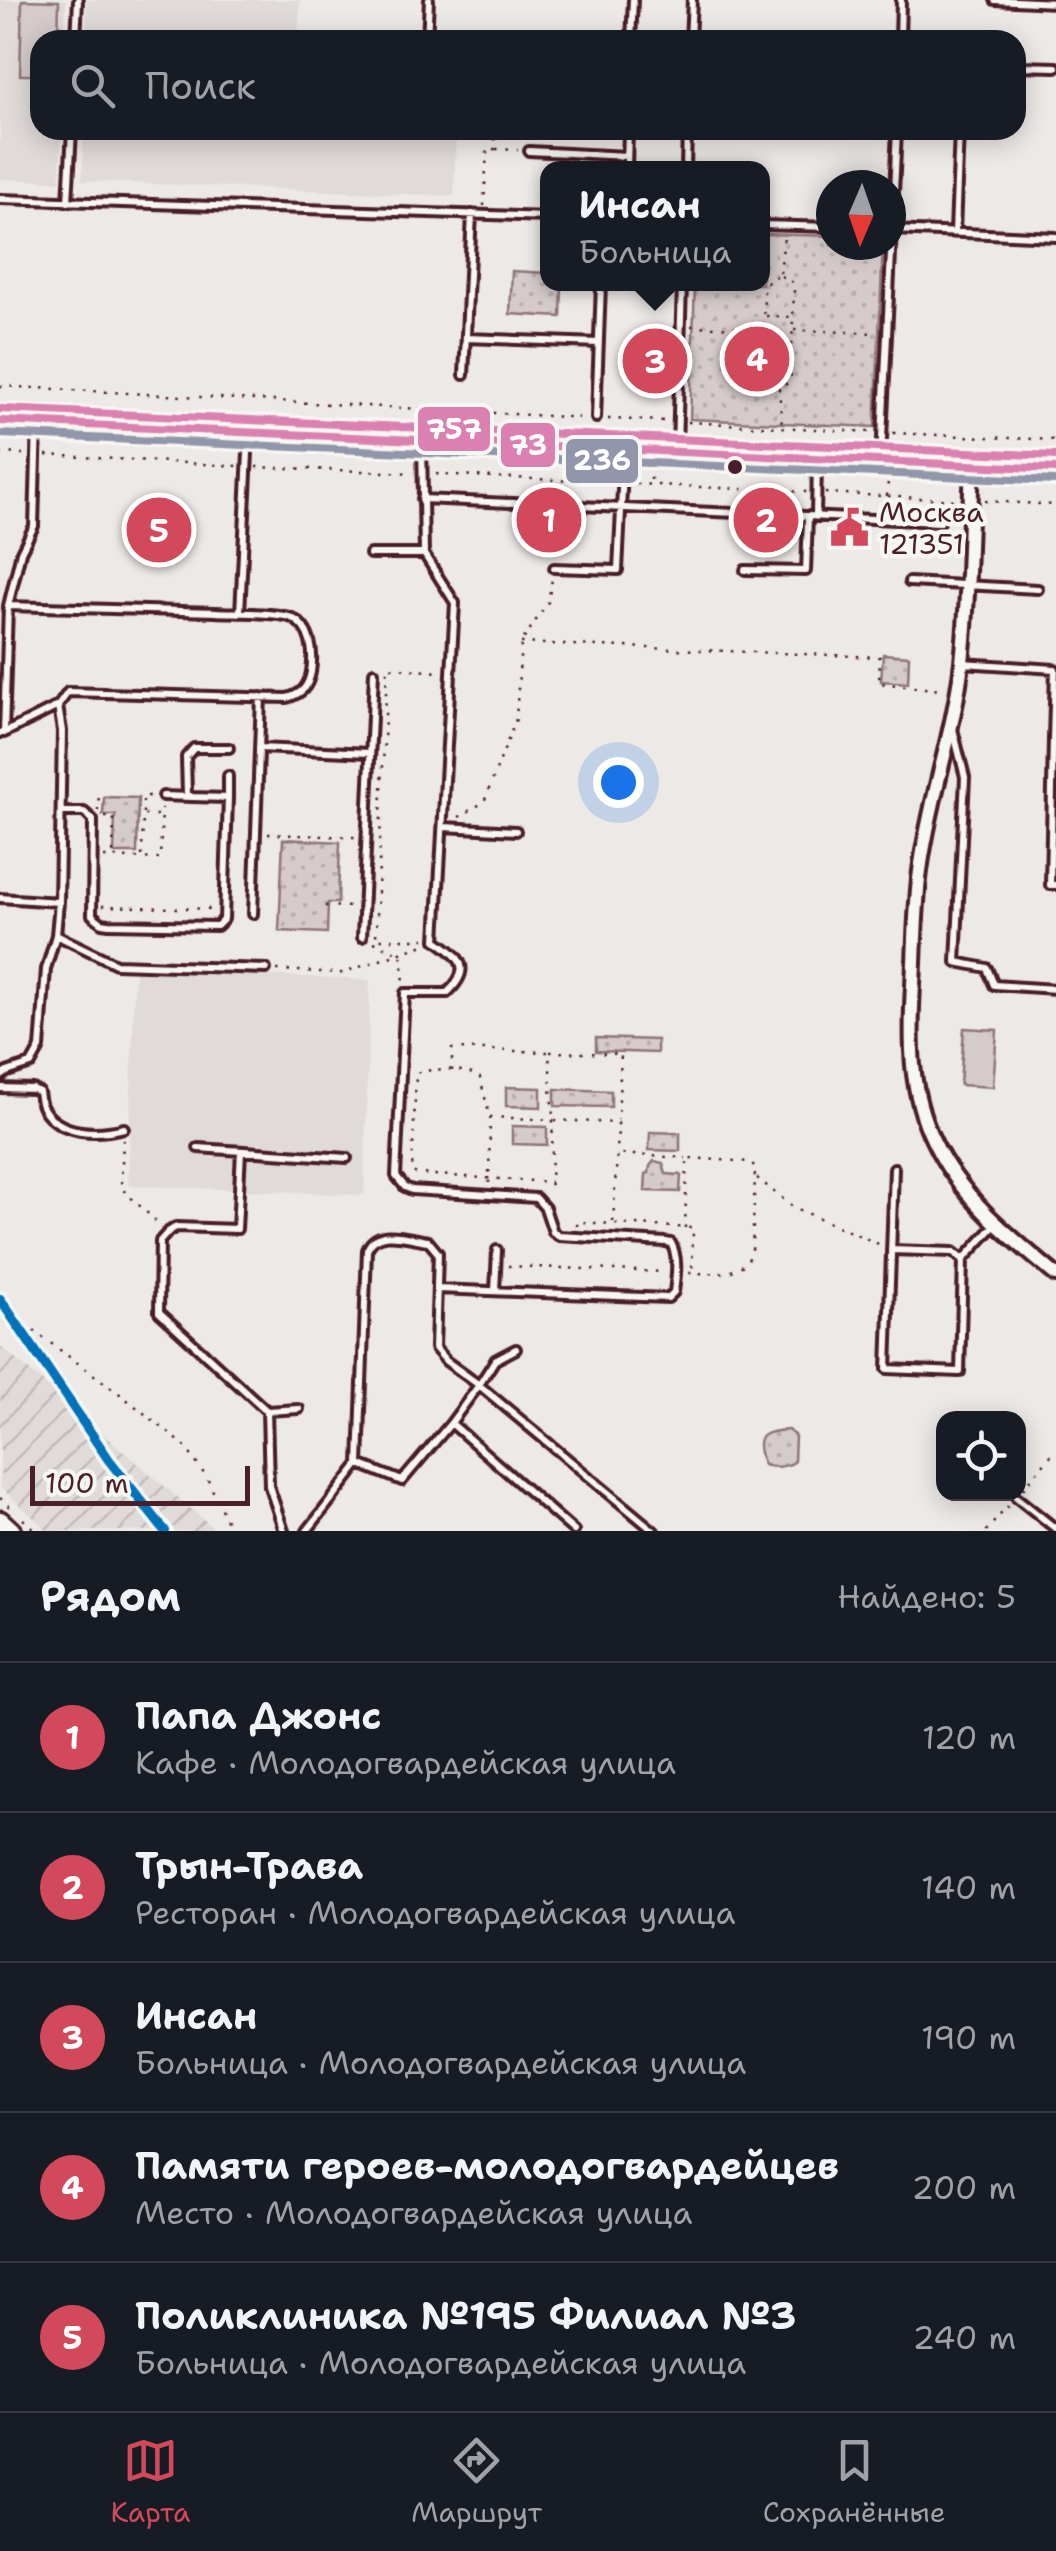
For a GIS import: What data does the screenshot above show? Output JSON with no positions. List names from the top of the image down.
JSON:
{
  "places": {
    "public building": ["Москва 121351"]
  },
  "lines": [
    "transit line 757",
    "transit line 73",
    "transit line 236",
    "transit line 3"
  ],
  "scale_bar": "100 m",
  "north": "bottom",
  "page": {
    "search": "Поиск",
    "popup": ["Инсан", "Больница"],
    "pins": [
      "4",
      "3",
      "1",
      "2",
      "5"
    ],
    "scale": "100 m",
    "heading": ["Рядом", "Найдено: 5"],
    "list": [
      {
        "mark": "1",
        "name": "Папа Джонс",
        "note": "Кафе · Молодогвардейская улица",
        "value": "120 m"
      },
      {
        "mark": "2",
        "name": "Трын-Трава",
        "note": "Ресторан · Молодогвардейская улица",
        "value": "140 m"
      },
      {
        "mark": "3",
        "name": "Инсан",
        "note": "Больница · Молодогвардейская улица",
        "value": "190 m"
      },
      {
        "mark": "4",
        "name": "Памяти героев-молодогвардейцев",
        "note": "Место · Молодогвардейская улица",
        "value": "200 m"
      },
      {
        "mark": "5",
        "name": "Поликлиника №195 Филиал №3",
        "note": "Больница · Молодогвардейская улица",
        "value": "240 m"
      }
    ],
    "nav": ["Карта", "Маршрут", "Сохранённые"]
  }
}
